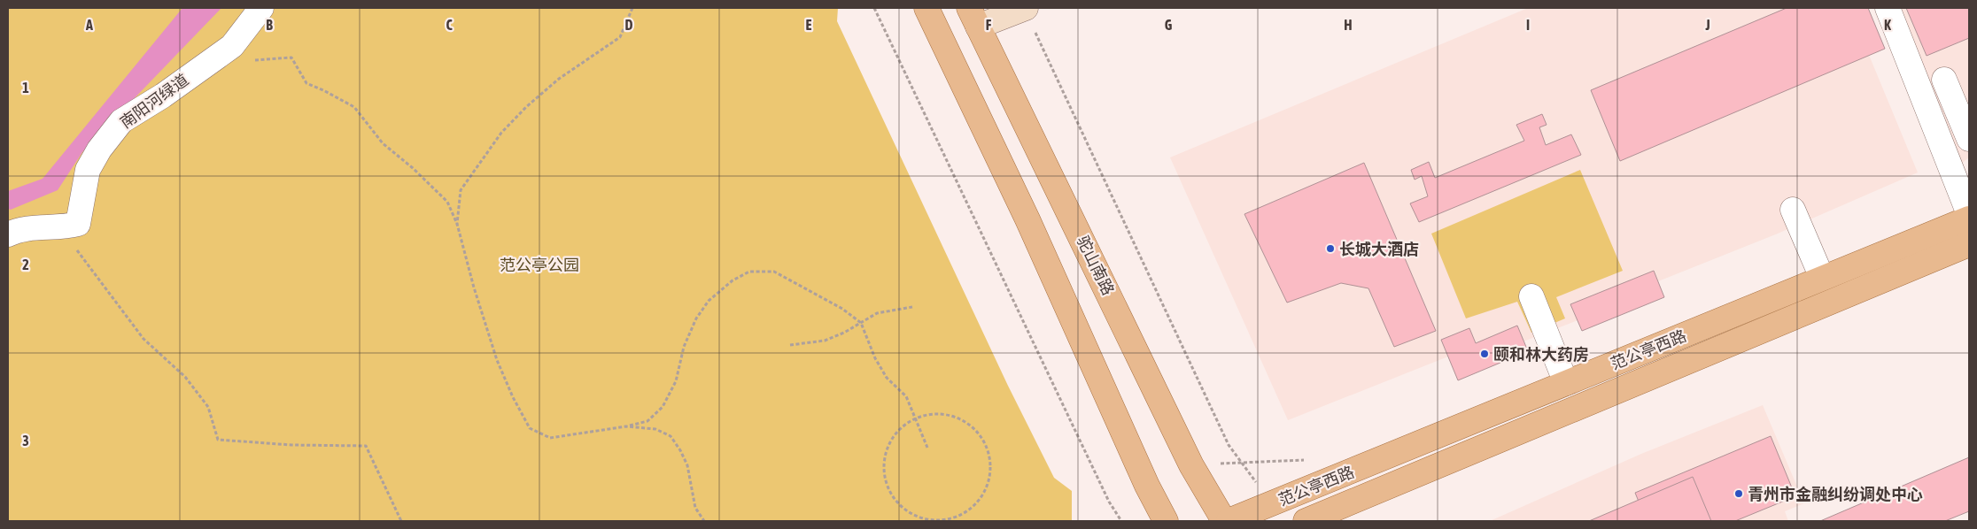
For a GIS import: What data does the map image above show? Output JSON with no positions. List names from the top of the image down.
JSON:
{
  "streets": {
    "main road": ["驼山南路", "范公亭西路"],
    "street": ["南阳河绿道"]
  },
  "parks": ["范公亭公园"],
  "places": ["长城大酒店", "颐和林大药房", "青州市金融纠纷调处中心"],
  "grid": {
    "columns": [
      "A",
      "B",
      "C",
      "D",
      "E",
      "F",
      "G",
      "H",
      "I",
      "J",
      "K"
    ],
    "rows": ["1", "2", "3"]
  }
}
